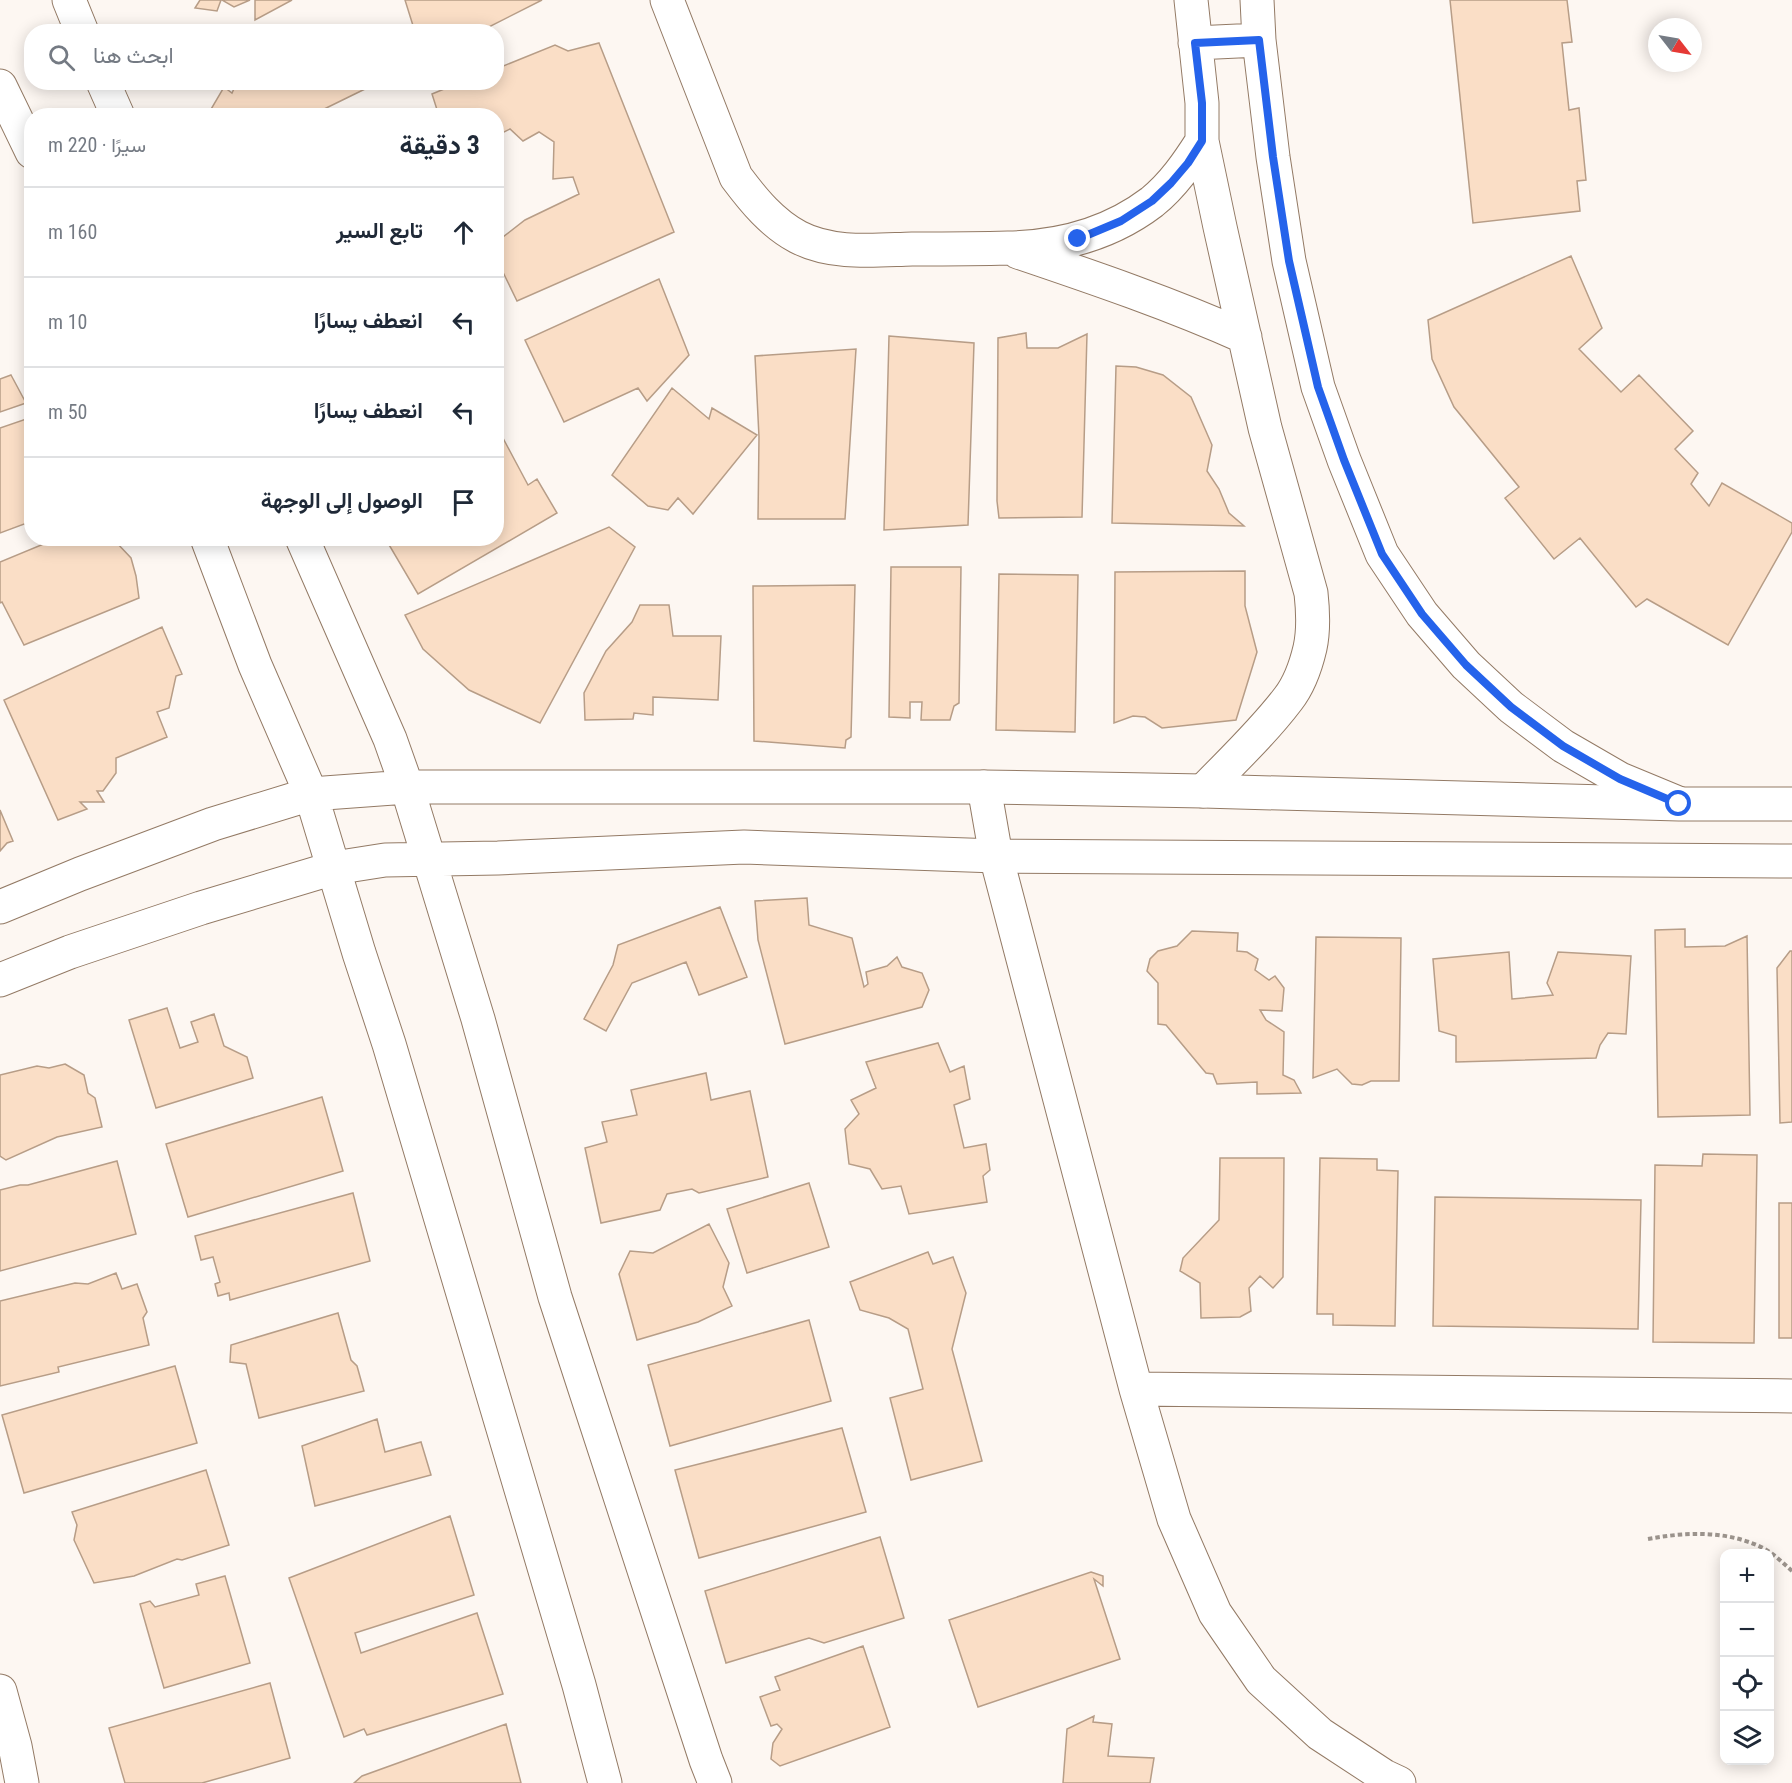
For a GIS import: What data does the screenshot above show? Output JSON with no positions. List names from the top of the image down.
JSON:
{
  "north": "bottom right",
  "page": {
    "search": "ابحث هنا",
    "heading": ["3 دقيقة", "سيرًا · 220 m"],
    "list": [
      ["تابع السير", "160 m"],
      ["انعطف يسارًا", "10 m"],
      ["انعطف يسارًا", "50 m"],
      "الوصول إلى الوجهة"
    ],
    "map_buttons": ["+", "−"]
  }
}
